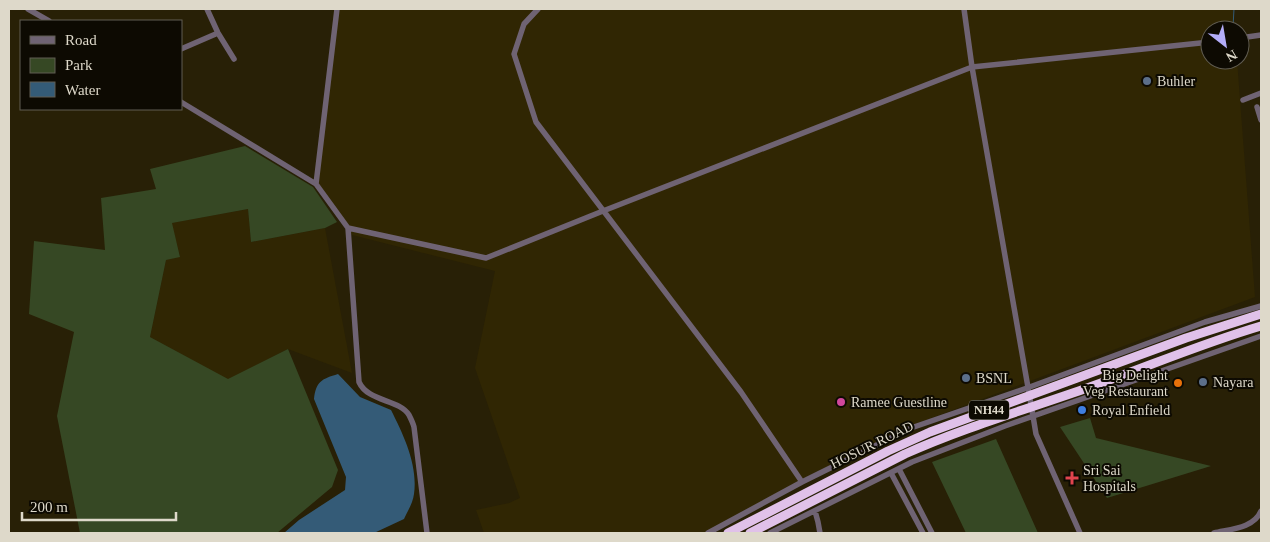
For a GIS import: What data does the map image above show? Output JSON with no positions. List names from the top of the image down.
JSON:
{
  "streets": {
    "highway": ["NH44", "HOSUR ROAD"]
  },
  "places": {
    "other": [
      "Buhler",
      "BSNL",
      "Nayara",
      "Big Delight Veg Restaurant",
      "Ramee Guestline",
      "Royal Enfield"
    ],
    "health": ["Sri Sai Hospitals"]
  },
  "legend": ["Road", "Park", "Water"],
  "scale_bar": "200 m",
  "north": "bottom right"
}
